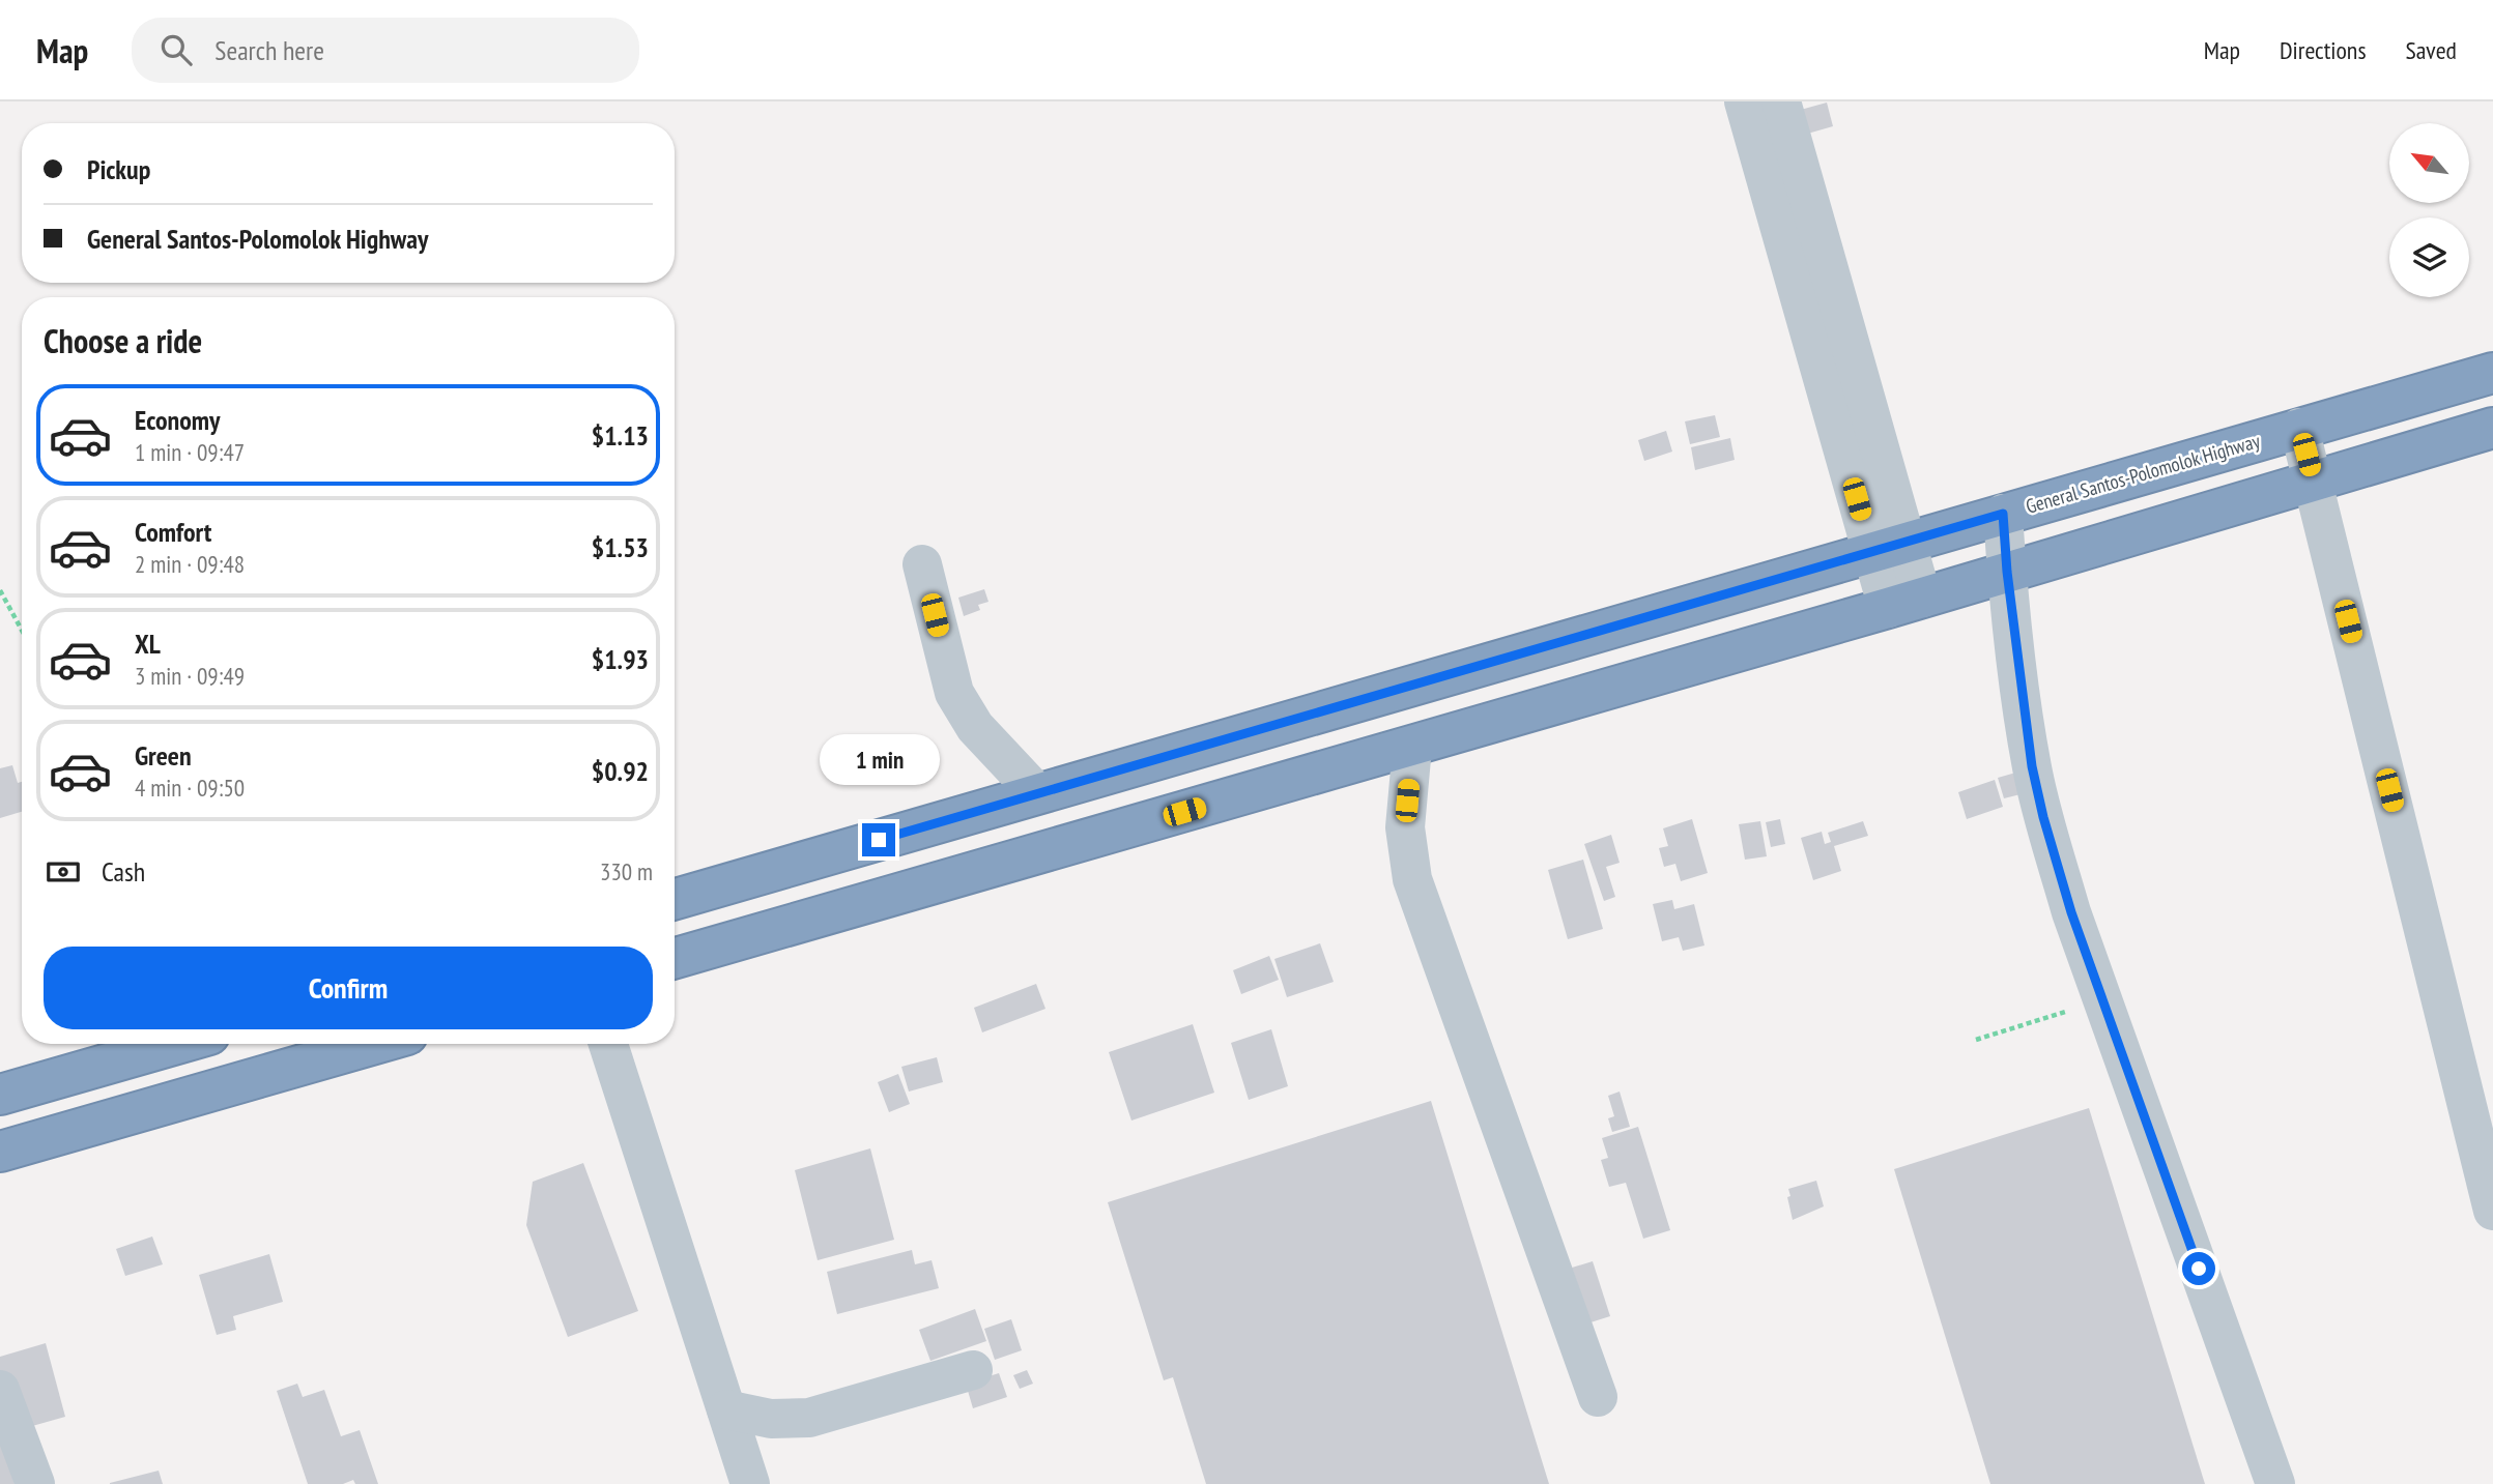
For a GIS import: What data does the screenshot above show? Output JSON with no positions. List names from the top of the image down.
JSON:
{
  "streets": {
    "highway": ["General Santos-Polomolok Highway"]
  },
  "north": "top left",
  "page": {
    "header": "Map",
    "search": "Search here",
    "nav": ["Map", "Directions", "Saved"],
    "banner": ["Pickup", "General Santos-Polomolok Highway"],
    "heading": "Choose a ride",
    "list": [
      {
        "name": "Economy",
        "note": "1 min · 09:47",
        "value": "$1.13"
      },
      {
        "name": "Comfort",
        "note": "2 min · 09:48",
        "value": "$1.53"
      },
      {
        "name": "XL",
        "note": "3 min · 09:49",
        "value": "$1.93"
      },
      {
        "name": "Green",
        "note": "4 min · 09:50",
        "value": "$0.92"
      }
    ],
    "bubble": "1 min",
    "pay": ["Cash", "330 m"],
    "buttons": "Confirm"
  }
}
